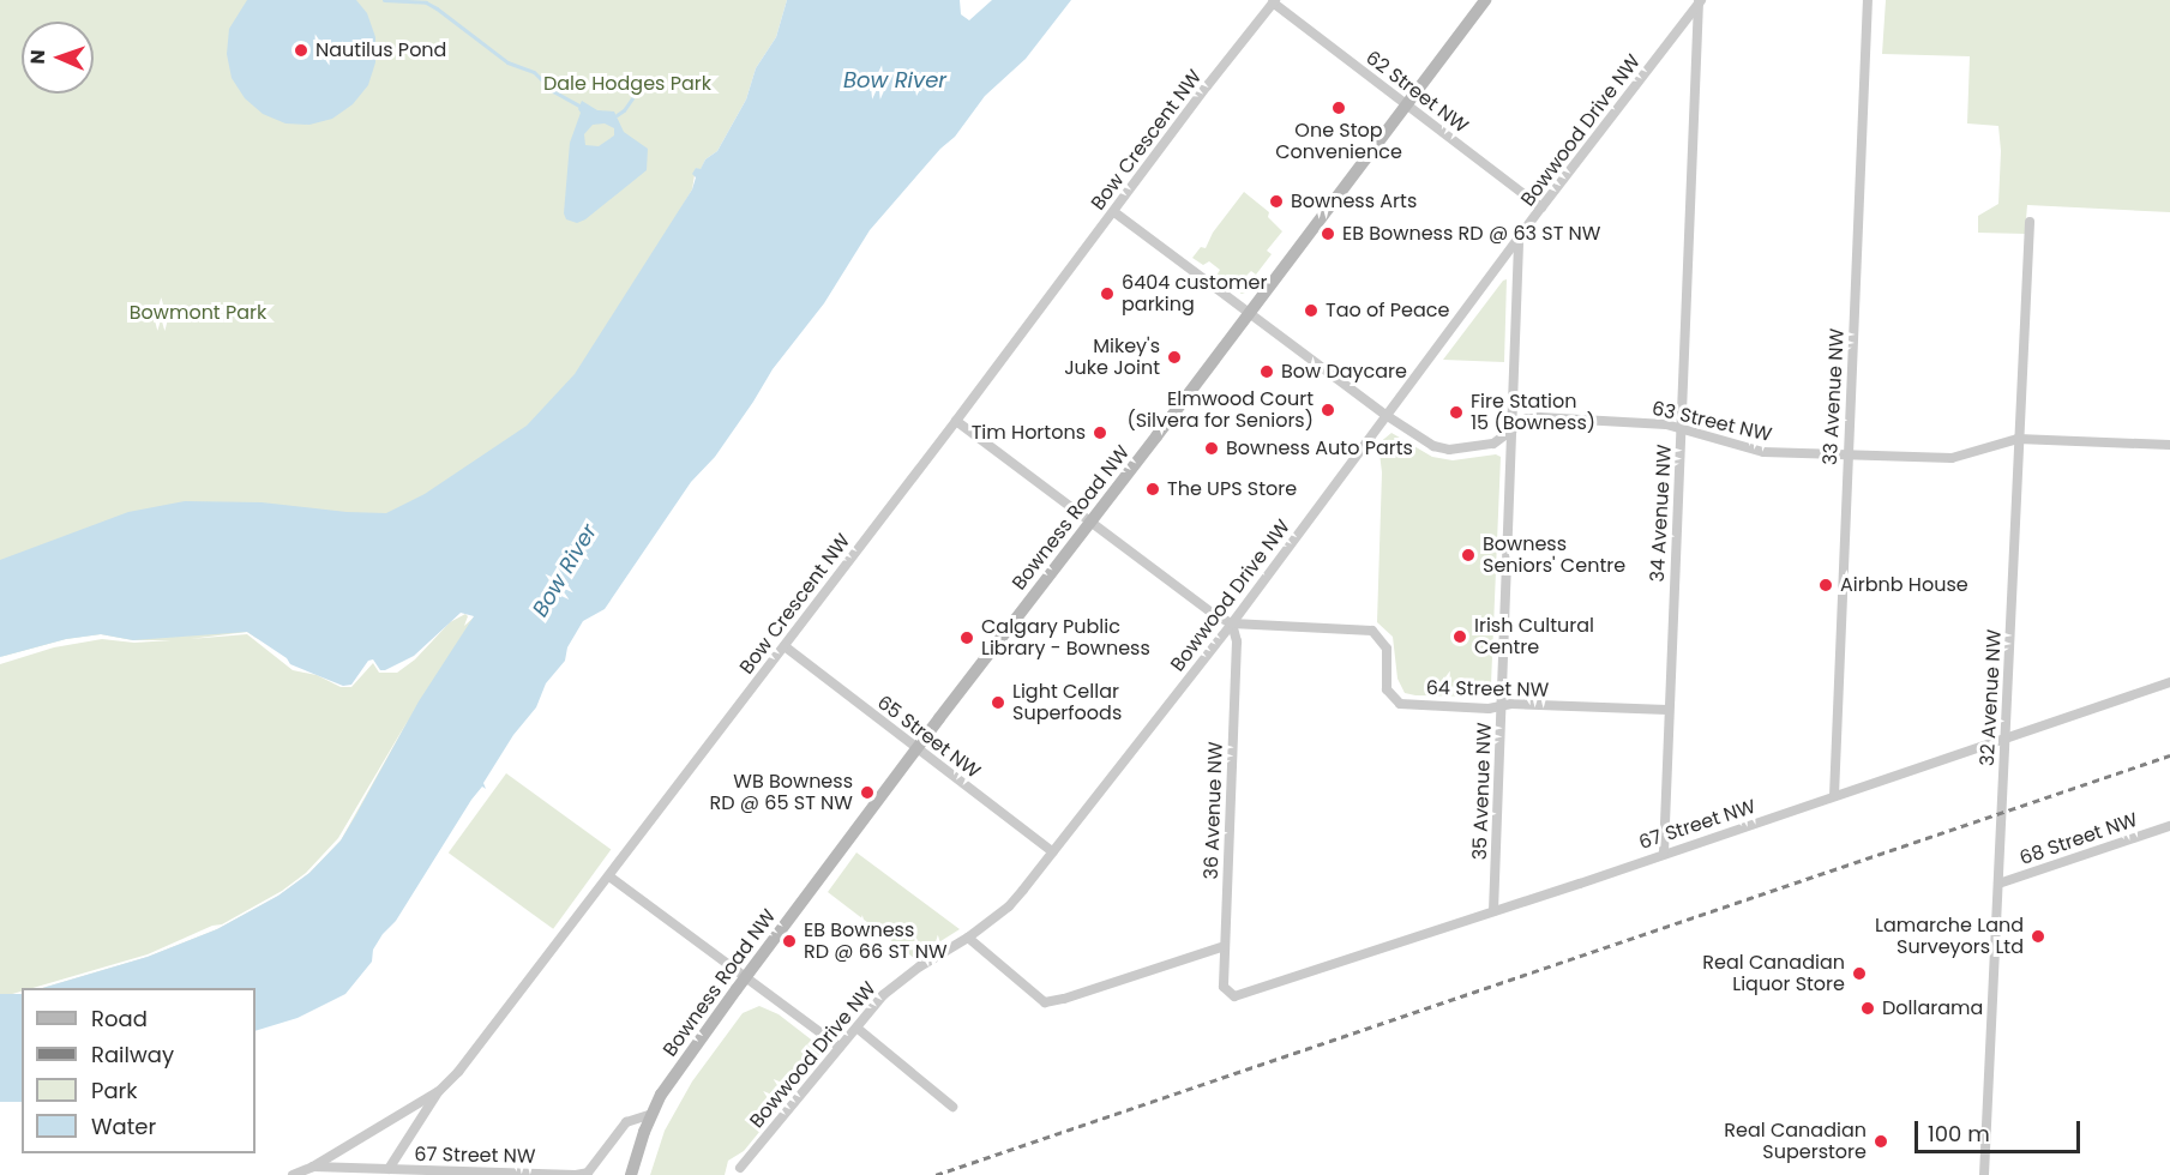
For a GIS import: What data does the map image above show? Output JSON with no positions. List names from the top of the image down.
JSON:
{
  "streets": {
    "street": [
      "62 Street NW",
      "Bowwood Drive NW",
      "Bow Crescent NW",
      "33 Avenue NW",
      "63 Street NW",
      "34 Avenue NW",
      "Bowness Road NW",
      "64 Street NW",
      "32 Avenue NW",
      "65 Street NW",
      "35 Avenue NW",
      "36 Avenue NW",
      "67 Street NW",
      "68 Street NW"
    ]
  },
  "crossings": [
    ["62 Street NW", "Bowwood Drive NW"],
    ["62 Street NW", "Bow Crescent NW"],
    ["62 Street NW", "Bowness Road NW"],
    ["Bowwood Drive NW", "63 Street NW"],
    ["Bowwood Drive NW", "34 Avenue NW"],
    ["Bowwood Drive NW", "64 Street NW"],
    ["Bowwood Drive NW", "65 Street NW"],
    ["Bowwood Drive NW", "35 Avenue NW"],
    ["Bowwood Drive NW", "36 Avenue NW"],
    ["Bow Crescent NW", "63 Street NW"],
    ["Bow Crescent NW", "64 Street NW"],
    ["Bow Crescent NW", "65 Street NW"],
    ["Bow Crescent NW", "67 Street NW"],
    ["33 Avenue NW", "63 Street NW"],
    ["33 Avenue NW", "67 Street NW"],
    ["63 Street NW", "34 Avenue NW"],
    ["63 Street NW", "Bowness Road NW"],
    ["63 Street NW", "32 Avenue NW"],
    ["63 Street NW", "35 Avenue NW"],
    ["34 Avenue NW", "64 Street NW"],
    ["34 Avenue NW", "67 Street NW"],
    ["Bowness Road NW", "64 Street NW"],
    ["Bowness Road NW", "65 Street NW"],
    ["Bowness Road NW", "67 Street NW"],
    ["64 Street NW", "35 Avenue NW"],
    ["64 Street NW", "36 Avenue NW"],
    ["32 Avenue NW", "67 Street NW"],
    ["32 Avenue NW", "68 Street NW"],
    ["35 Avenue NW", "67 Street NW"],
    ["36 Avenue NW", "67 Street NW"]
  ],
  "water": ["Bow River"],
  "parks": ["Dale Hodges Park", "Bowmont Park"],
  "places": [
    "Nautilus Pond",
    "One Stop Convenience",
    "Bowness Arts",
    "EB Bowness RD @ 63 ST NW",
    "6404 customer parking",
    "Tao of Peace",
    "Mikey's Juke Joint",
    "Bow Daycare",
    "Elmwood Court (Silvera for Seniors)",
    "Fire Station 15 (Bowness)",
    "Tim Hortons",
    "Bowness Auto Parts",
    "The UPS Store",
    "Bowness Seniors' Centre",
    "Airbnb House",
    "Irish Cultural Centre",
    "Calgary Public Library - Bowness",
    "Light Cellar Superfoods",
    "WB Bowness RD @ 65 ST NW",
    "Lamarche Land Surveyors Ltd",
    "EB Bowness RD @ 66 ST NW",
    "Real Canadian Liquor Store",
    "Dollarama",
    "Real Canadian Superstore"
  ],
  "legend": [
    "Road",
    "Railway",
    "Park",
    "Water"
  ],
  "scale_bar": "100 m",
  "north": "left"
}
